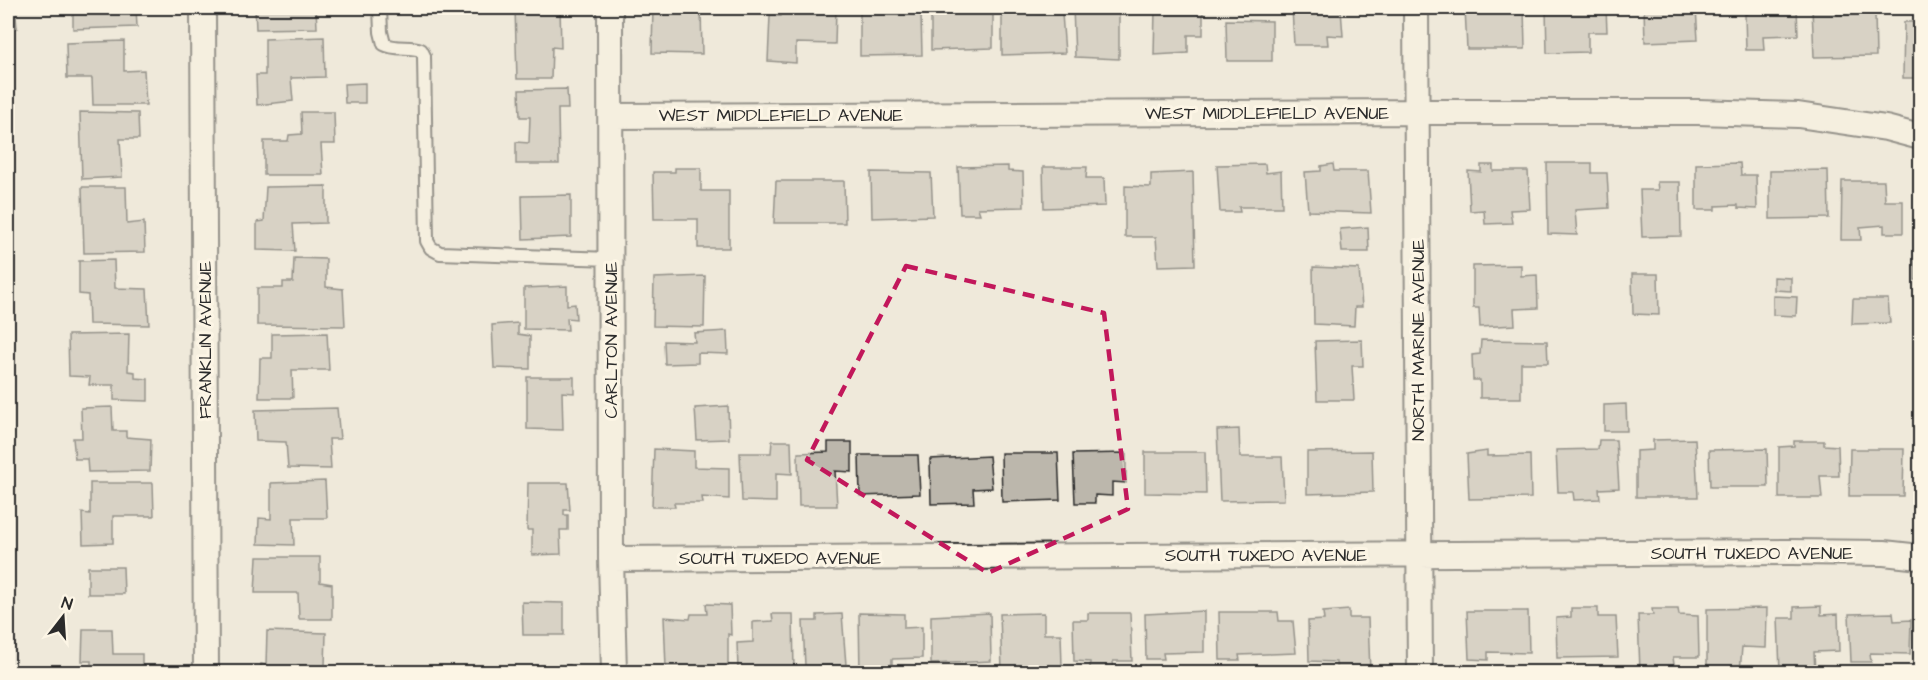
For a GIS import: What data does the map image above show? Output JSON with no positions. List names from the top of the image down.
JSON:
{
  "streets": {
    "street": [
      "WEST MIDDLEFIELD AVENUE",
      "FRANKLIN AVENUE",
      "CARLTON AVENUE",
      "NORTH MARINE AVENUE",
      "SOUTH TUXEDO AVENUE"
    ]
  },
  "crossings": [
    ["WEST MIDDLEFIELD AVENUE", "CARLTON AVENUE"],
    ["WEST MIDDLEFIELD AVENUE", "NORTH MARINE AVENUE"],
    ["CARLTON AVENUE", "SOUTH TUXEDO AVENUE"],
    ["NORTH MARINE AVENUE", "SOUTH TUXEDO AVENUE"]
  ],
  "north": "top"
}
